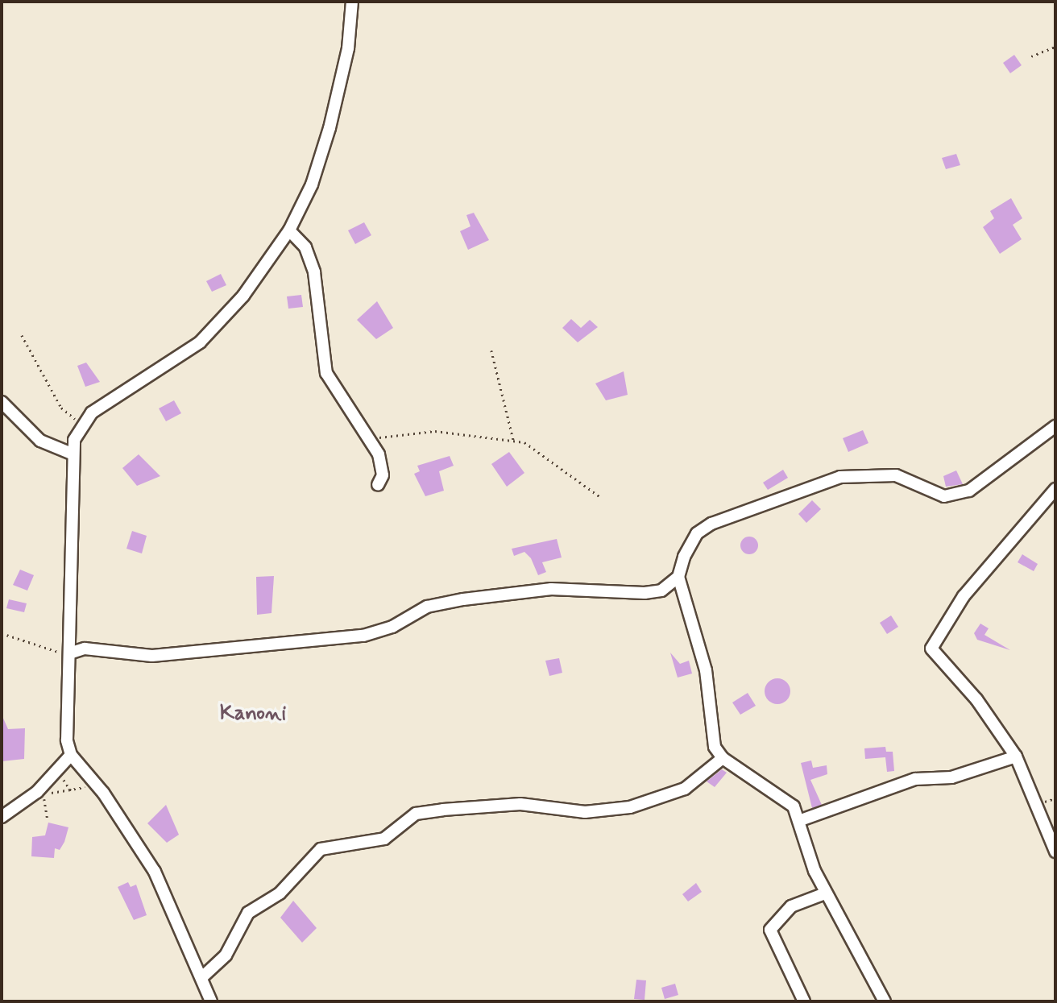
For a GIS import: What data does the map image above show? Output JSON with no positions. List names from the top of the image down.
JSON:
{
  "districts": ["Kanoni"]
}
